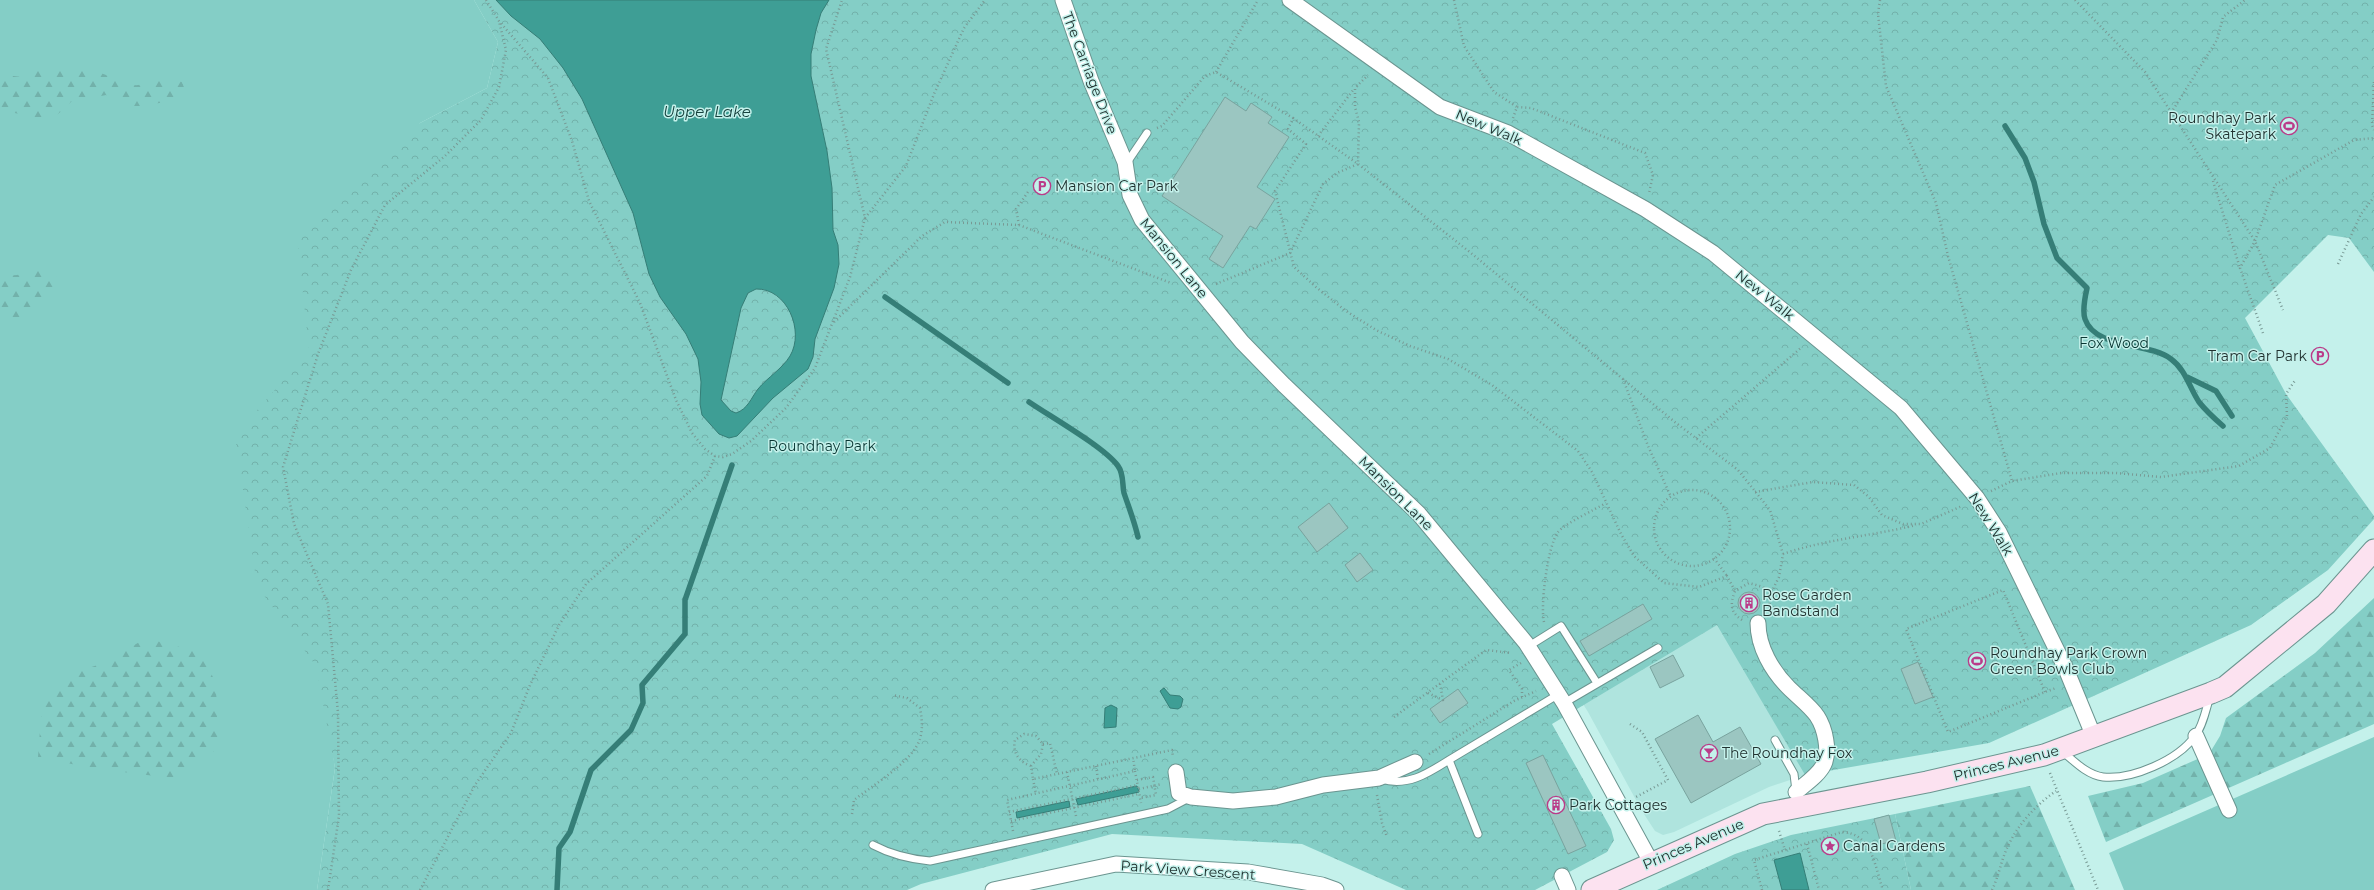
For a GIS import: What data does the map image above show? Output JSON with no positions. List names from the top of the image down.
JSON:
{
  "streets": {
    "street": [
      "The Carriage Drive",
      "New Walk",
      "Mansion Lane",
      "Princes Avenue",
      "Park View Crescent"
    ]
  },
  "crossings": [
    ["The Carriage Drive", "Mansion Lane"],
    ["New Walk", "Princes Avenue"],
    ["Mansion Lane", "Princes Avenue"]
  ],
  "water": ["Upper Lake"],
  "parks": ["Fox Wood", "Roundhay Park"],
  "places": {
    "sports": ["Roundhay Park Skatepark", "Roundhay Park Crown Green Bowls Club"],
    "parking": ["Mansion Car Park", "Tram Car Park"],
    "building": ["Rose Garden Bandstand", "Park Cottages"],
    "bar": ["The Roundhay Fox"],
    "place": ["Canal Gardens"]
  }
}
